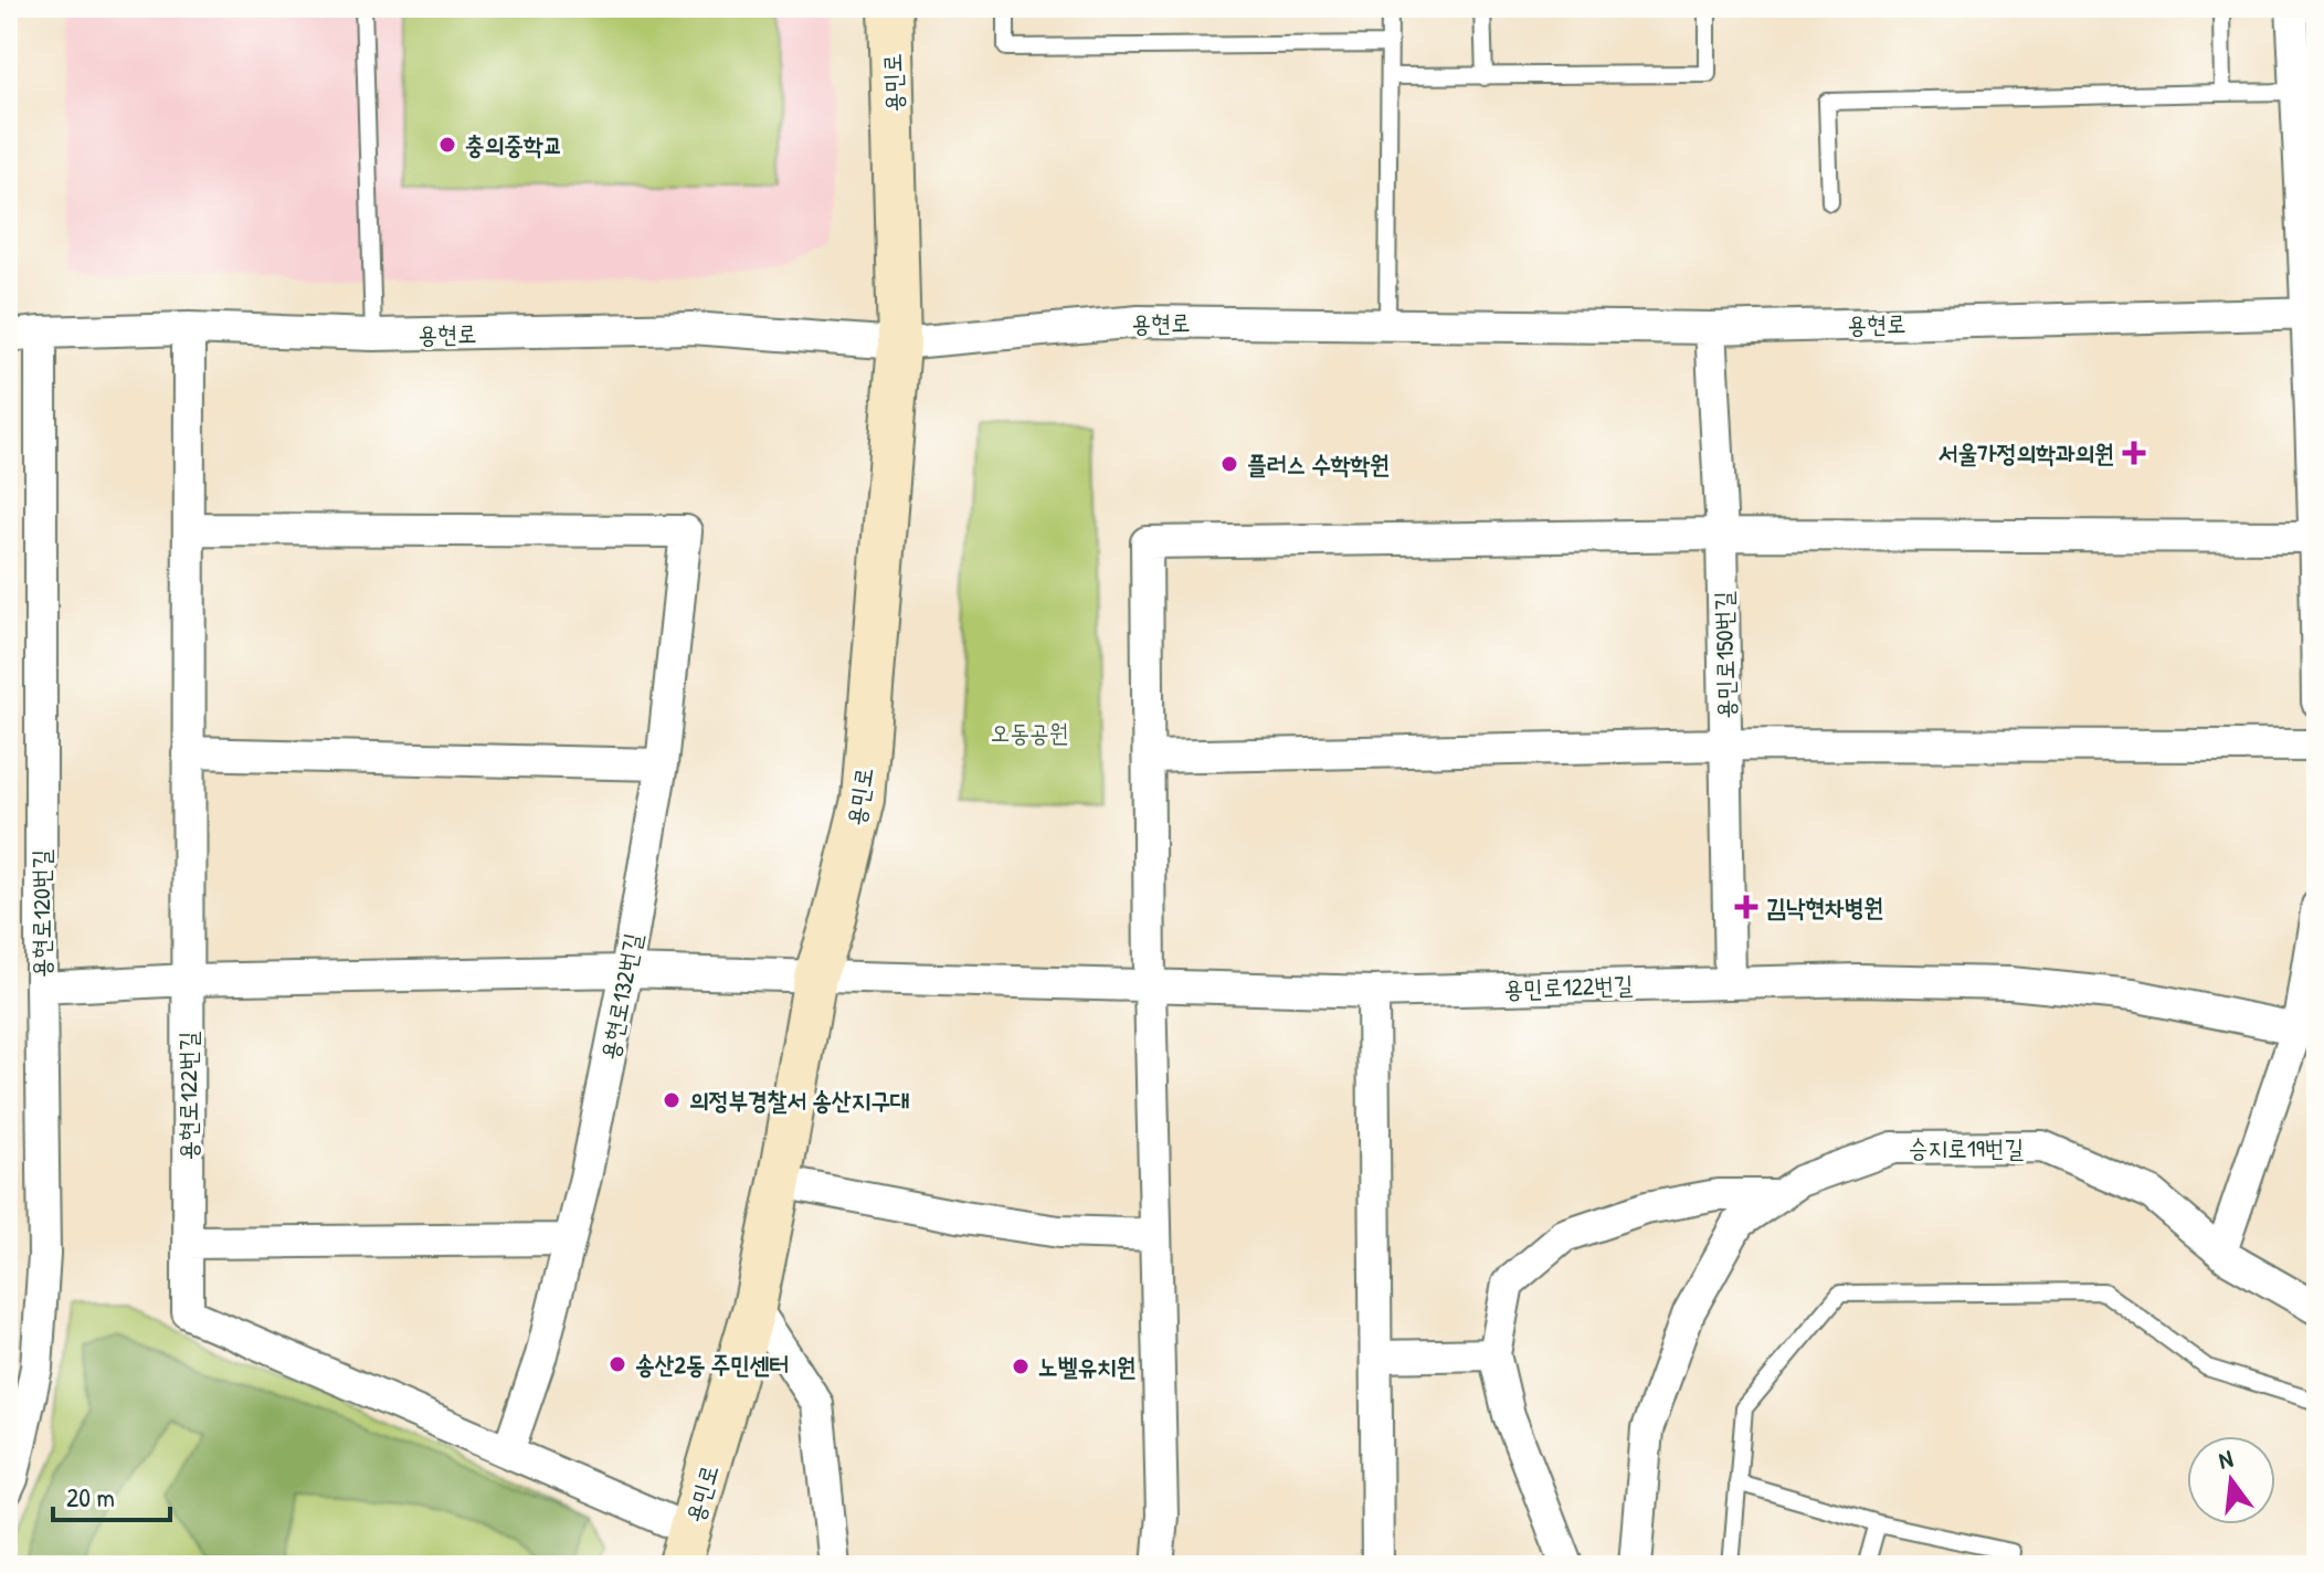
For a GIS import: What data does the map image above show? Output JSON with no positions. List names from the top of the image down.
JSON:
{
  "streets": {
    "main road": ["용민로"],
    "street": [
      "용현로",
      "용민로150번길",
      "용현로120번길",
      "용민로122번길",
      "용현로132번길",
      "용현로122번길",
      "승지로19번길"
    ]
  },
  "crossings": [
    ["용민로", "용현로"],
    ["용민로", "용민로122번길"],
    ["용민로", "용현로122번길"],
    ["용현로", "용민로150번길"],
    ["용현로", "용현로120번길"],
    ["용현로", "용현로122번길"],
    ["용민로150번길", "용민로122번길"],
    ["용현로120번길", "용민로122번길"],
    ["용민로122번길", "용현로132번길"],
    ["용민로122번길", "용현로122번길"],
    ["용현로132번길", "용현로122번길"]
  ],
  "parks": ["오동공원"],
  "places": {
    "other": [
      "충의중학교",
      "플러스 수학학원",
      "의정부경찰서 송산지구대",
      "송산2동 주민센터",
      "노벨유치원"
    ],
    "health": ["서울가정의학과의원", "김낙현차병원"]
  },
  "scale_bar": "20 m",
  "north": "top"
}
